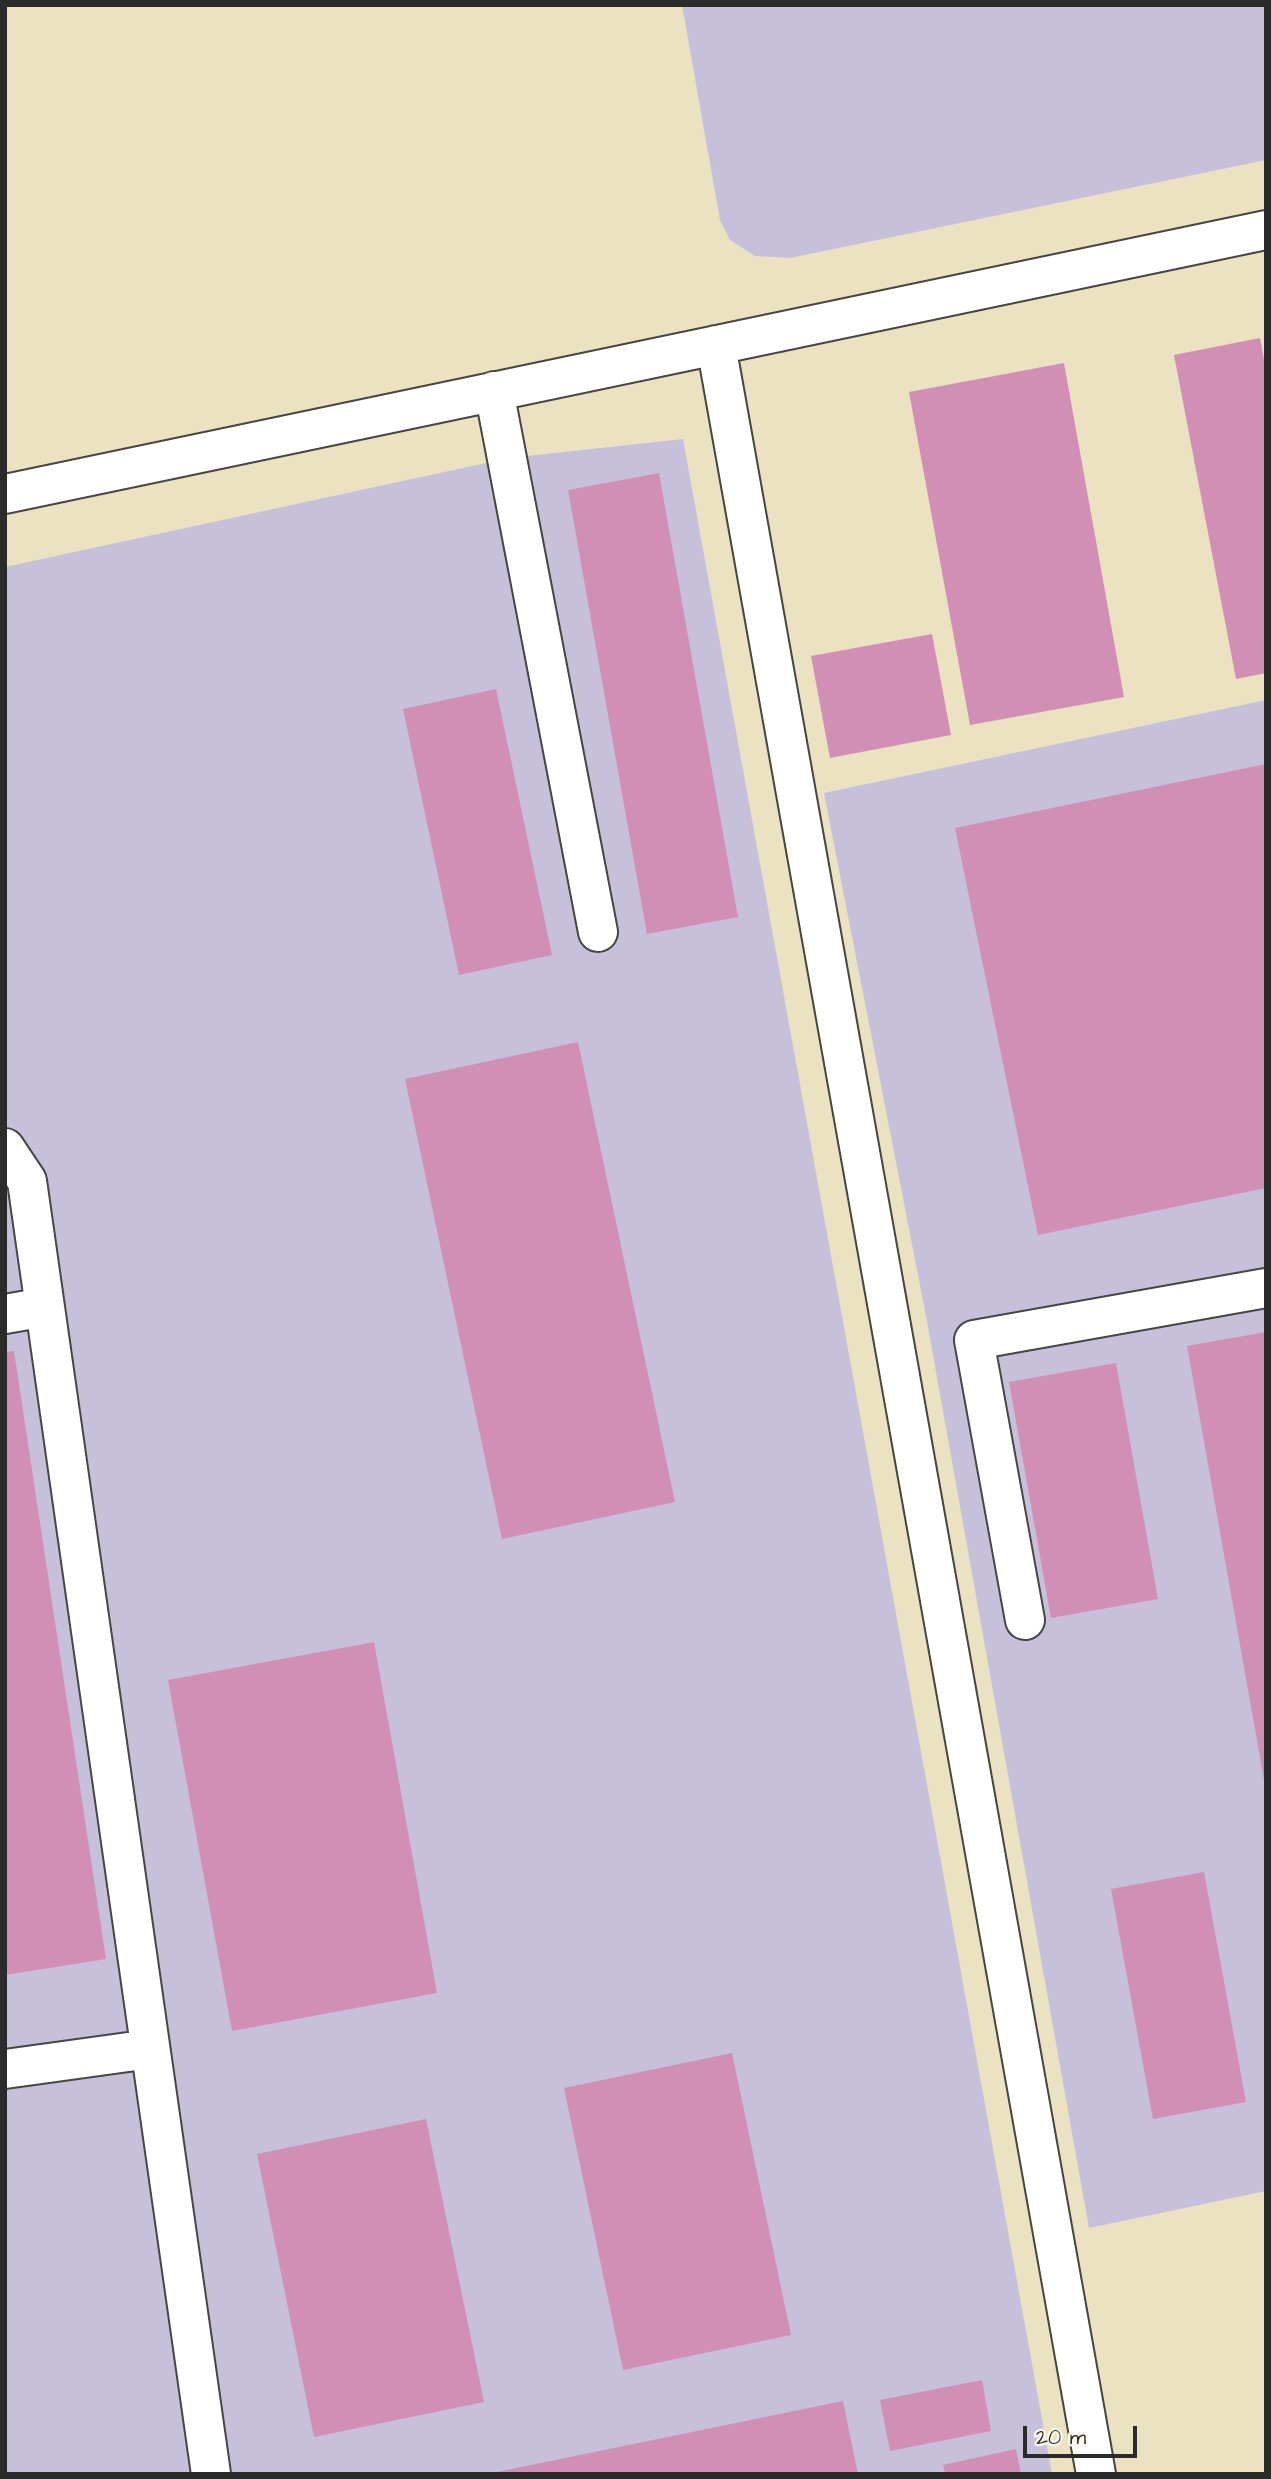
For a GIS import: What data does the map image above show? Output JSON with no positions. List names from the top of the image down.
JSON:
{
  "scale_bar": "20 m"
}
